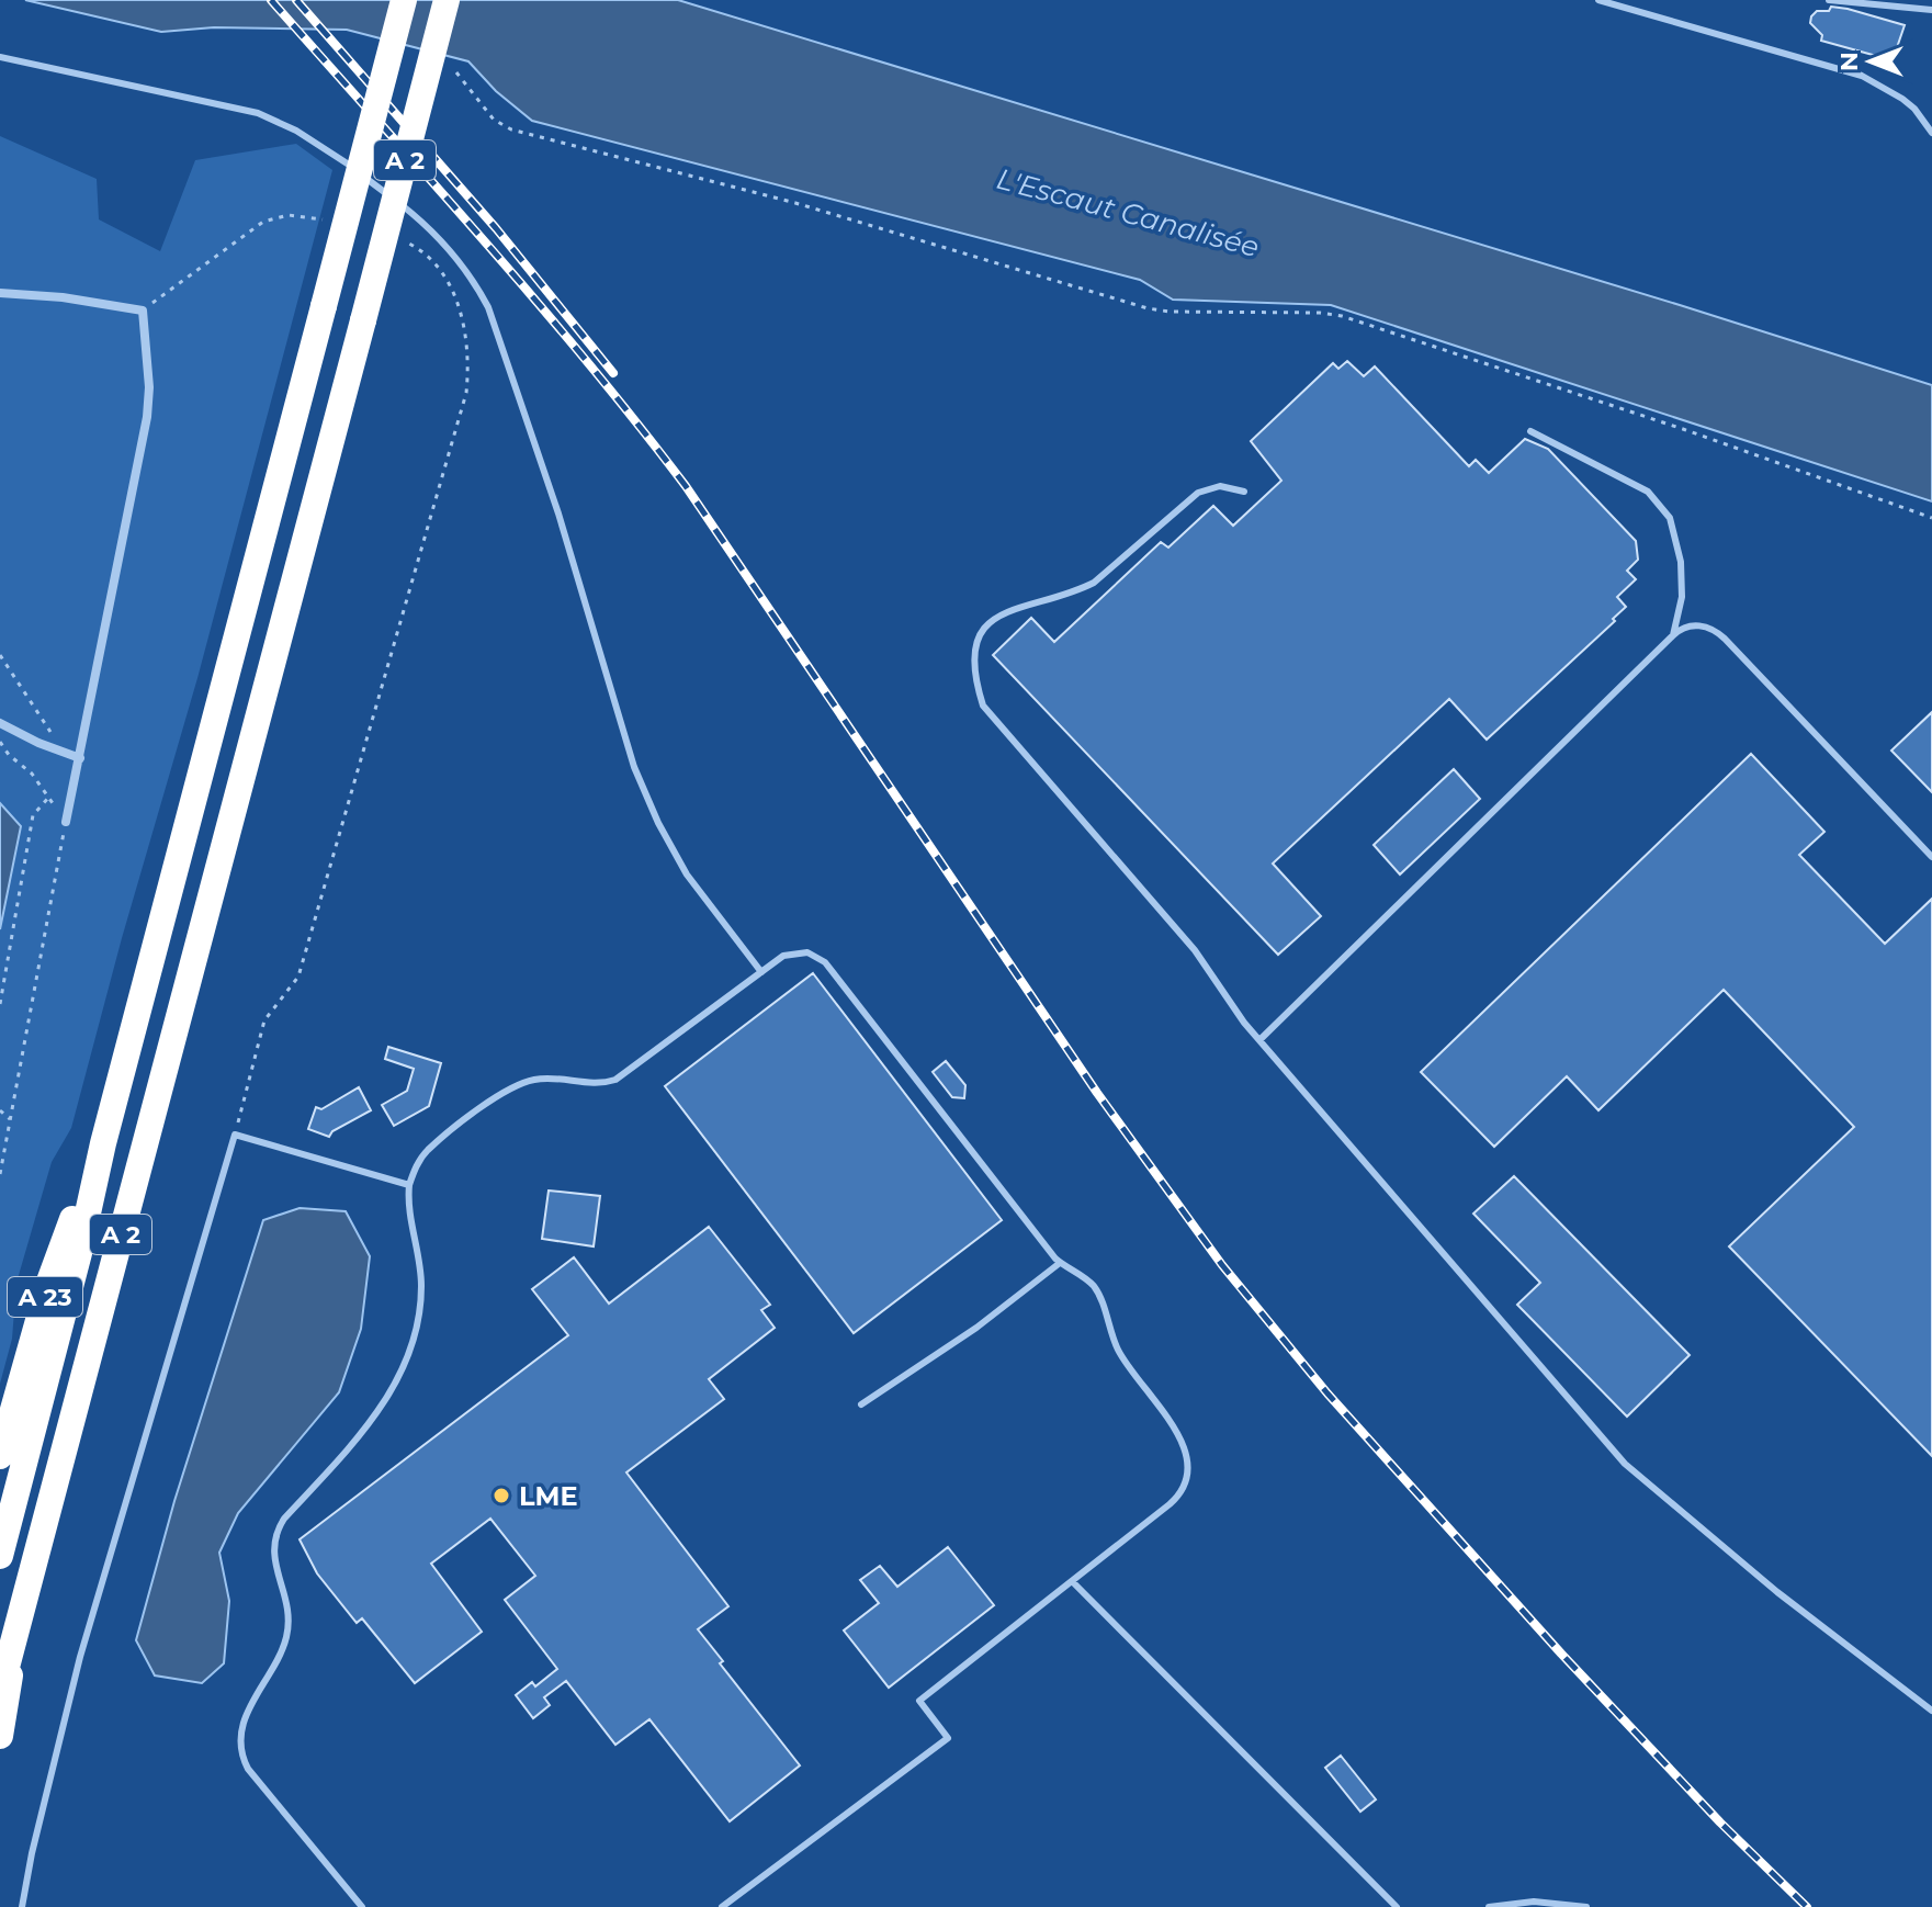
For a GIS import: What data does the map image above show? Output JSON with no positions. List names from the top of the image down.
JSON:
{
  "streets": {
    "highway": ["A 2", "A 23"]
  },
  "crossings": [
    ["A 2", "A 23"]
  ],
  "water": ["L'Escaut Canalisée"],
  "places": ["LME"],
  "north": "left"
}
